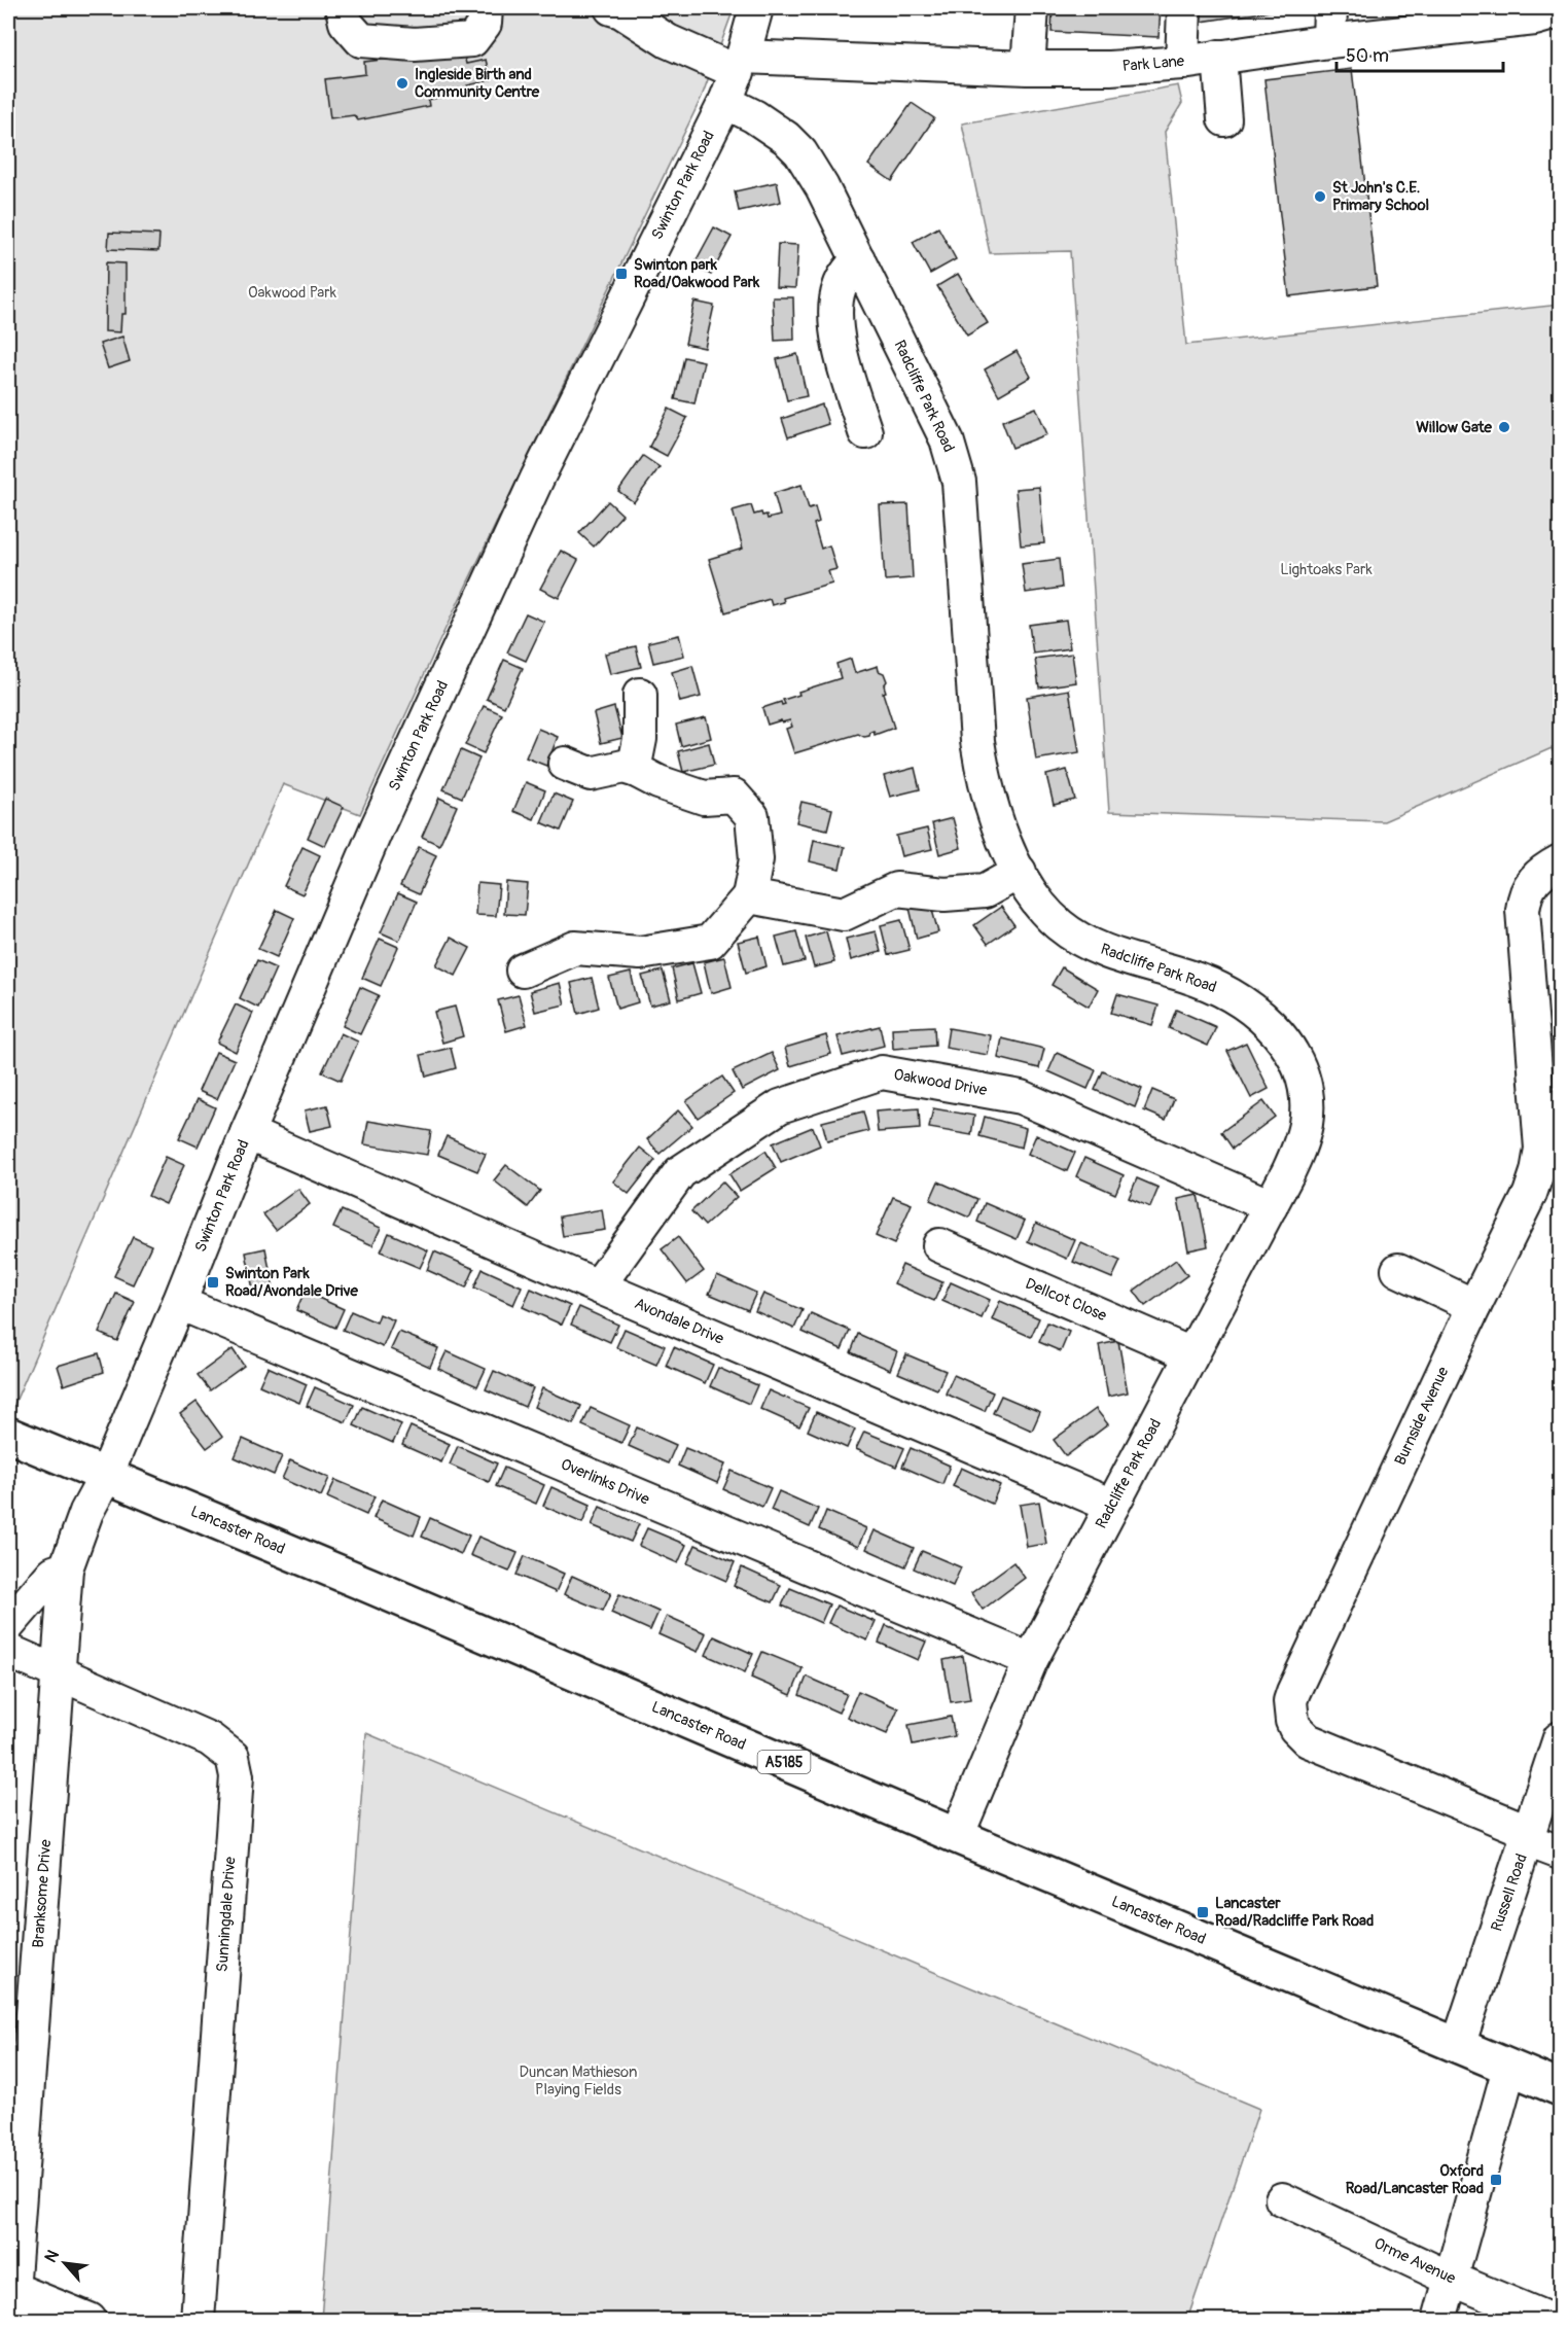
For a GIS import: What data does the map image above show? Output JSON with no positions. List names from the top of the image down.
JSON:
{
  "streets": {
    "main road": ["Lancaster Road", "A5185"],
    "street": [
      "Park Lane",
      "Swinton Park Road",
      "Radcliffe Park Road",
      "Oakwood Drive",
      "Dellcot Close",
      "Avondale Drive",
      "Burnside Avenue",
      "Overlinks Drive",
      "Russell Road",
      "Branksome Drive",
      "Sunningdale Drive",
      "Orme Avenue"
    ]
  },
  "crossings": [
    ["Park Lane", "Swinton Park Road"],
    ["Swinton Park Road", "Radcliffe Park Road"],
    ["Swinton Park Road", "Avondale Drive"],
    ["Swinton Park Road", "Overlinks Drive"],
    ["Swinton Park Road", "Lancaster Road"],
    ["Swinton Park Road", "Branksome Drive"],
    ["Radcliffe Park Road", "Oakwood Drive"],
    ["Radcliffe Park Road", "Dellcot Close"],
    ["Radcliffe Park Road", "Avondale Drive"],
    ["Radcliffe Park Road", "Overlinks Drive"],
    ["Radcliffe Park Road", "Lancaster Road"],
    ["Oakwood Drive", "Avondale Drive"],
    ["Burnside Avenue", "Russell Road"],
    ["Lancaster Road", "Russell Road"],
    ["Lancaster Road", "Branksome Drive"],
    ["Branksome Drive", "Sunningdale Drive"]
  ],
  "parks": ["Oakwood Park", "Lightoaks Park", "Duncan Mathieson Playing Fields"],
  "places": {
    "other": ["Ingleside Birth and Community Centre", "St John's C.E. Primary School", "Willow Gate"],
    "transit": [
      "Swinton park Road/Oakwood Park",
      "Swinton Park Road/Avondale Drive",
      "Lancaster Road/Radcliffe Park Road",
      "Oxford Road/Lancaster Road"
    ]
  },
  "scale_bar": "50 m",
  "north": "top left"
}
